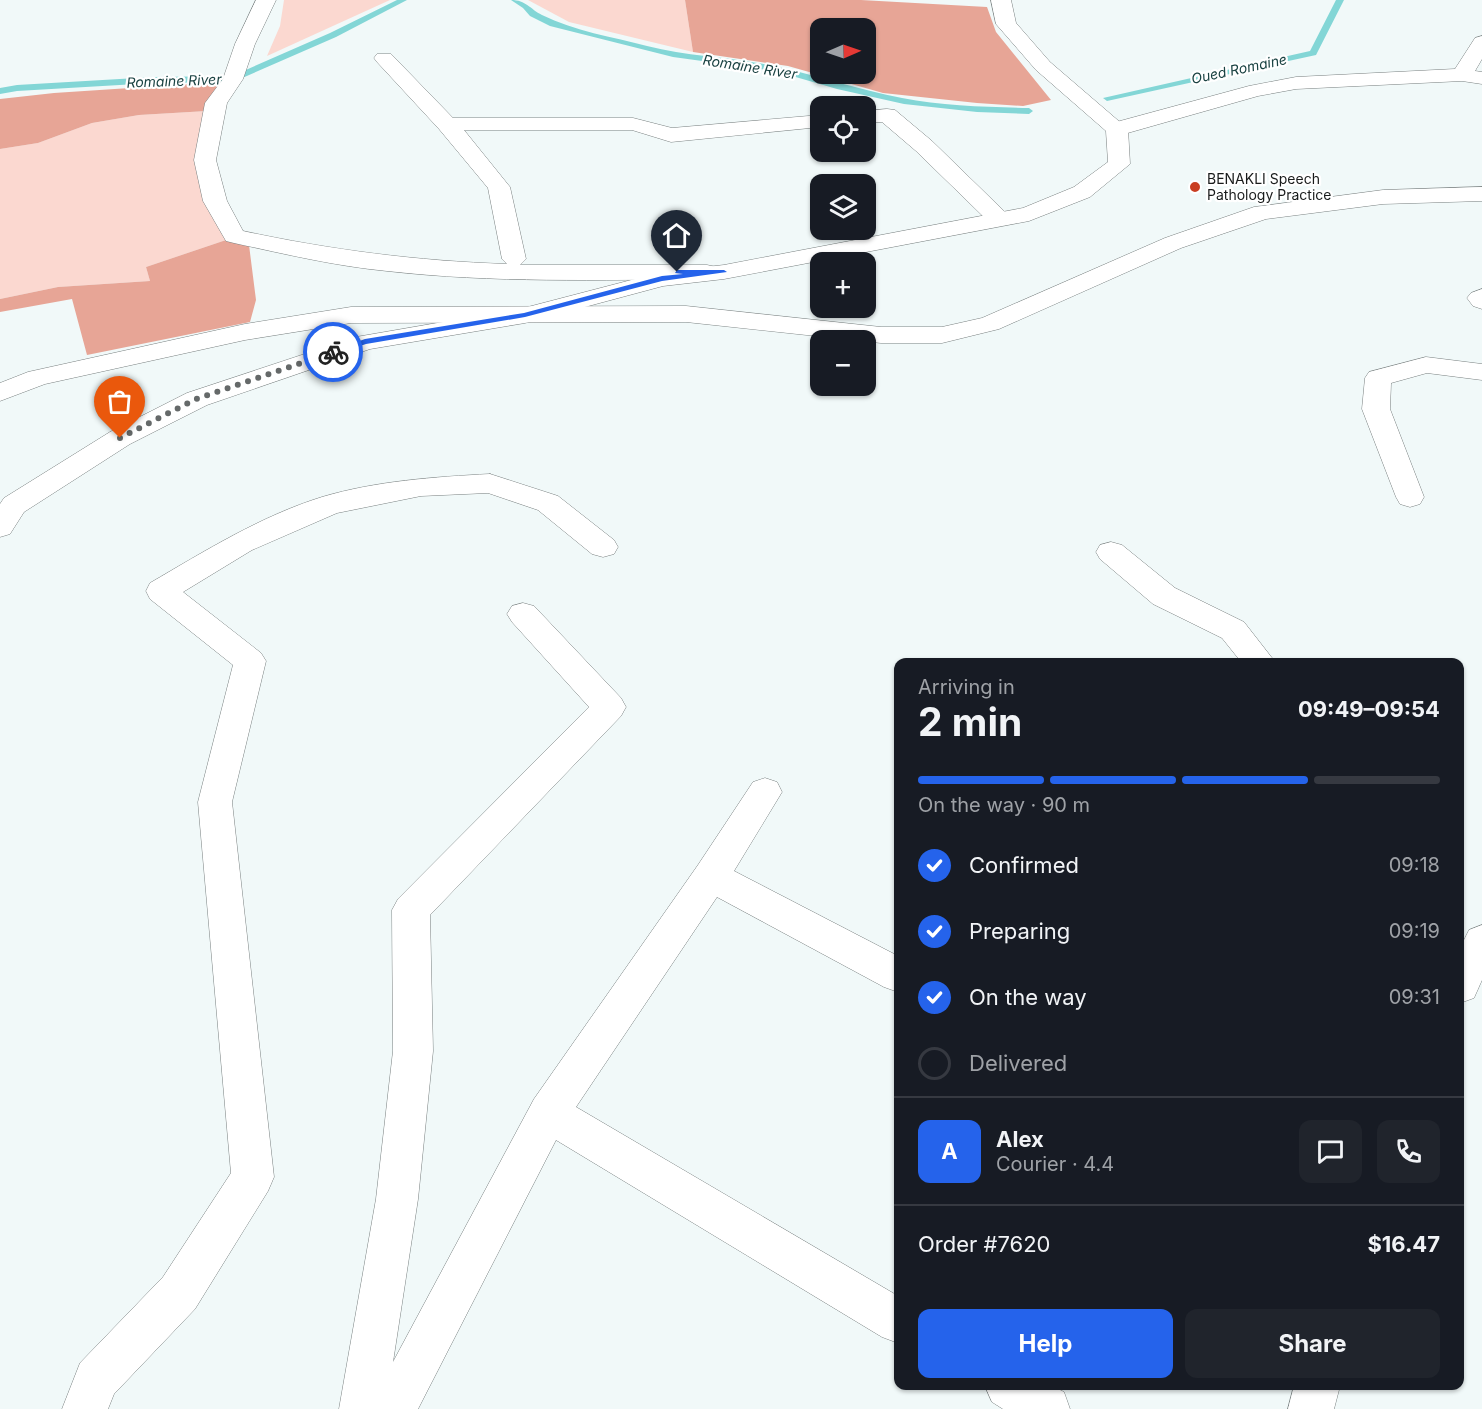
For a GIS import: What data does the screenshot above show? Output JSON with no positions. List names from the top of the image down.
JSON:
{
  "water": ["Romaine River", "Oued Romaine"],
  "places": ["BENAKLI Speech Pathology Practice"],
  "north": "right",
  "page": {
    "map_buttons": ["+", "−"],
    "heading": ["2 min", "Arriving in", "09:49–09:54"],
    "panel": [
      "Alex",
      "Courier · 4.4",
      "Order #7620",
      "$16.47"
    ],
    "bar": "On the way · 90 m",
    "list": [
      ["Confirmed", "09:18"],
      ["Preparing", "09:19"],
      ["On the way", "09:31"],
      "Delivered"
    ],
    "round": "A",
    "buttons": ["Help", "Share"]
  }
}
